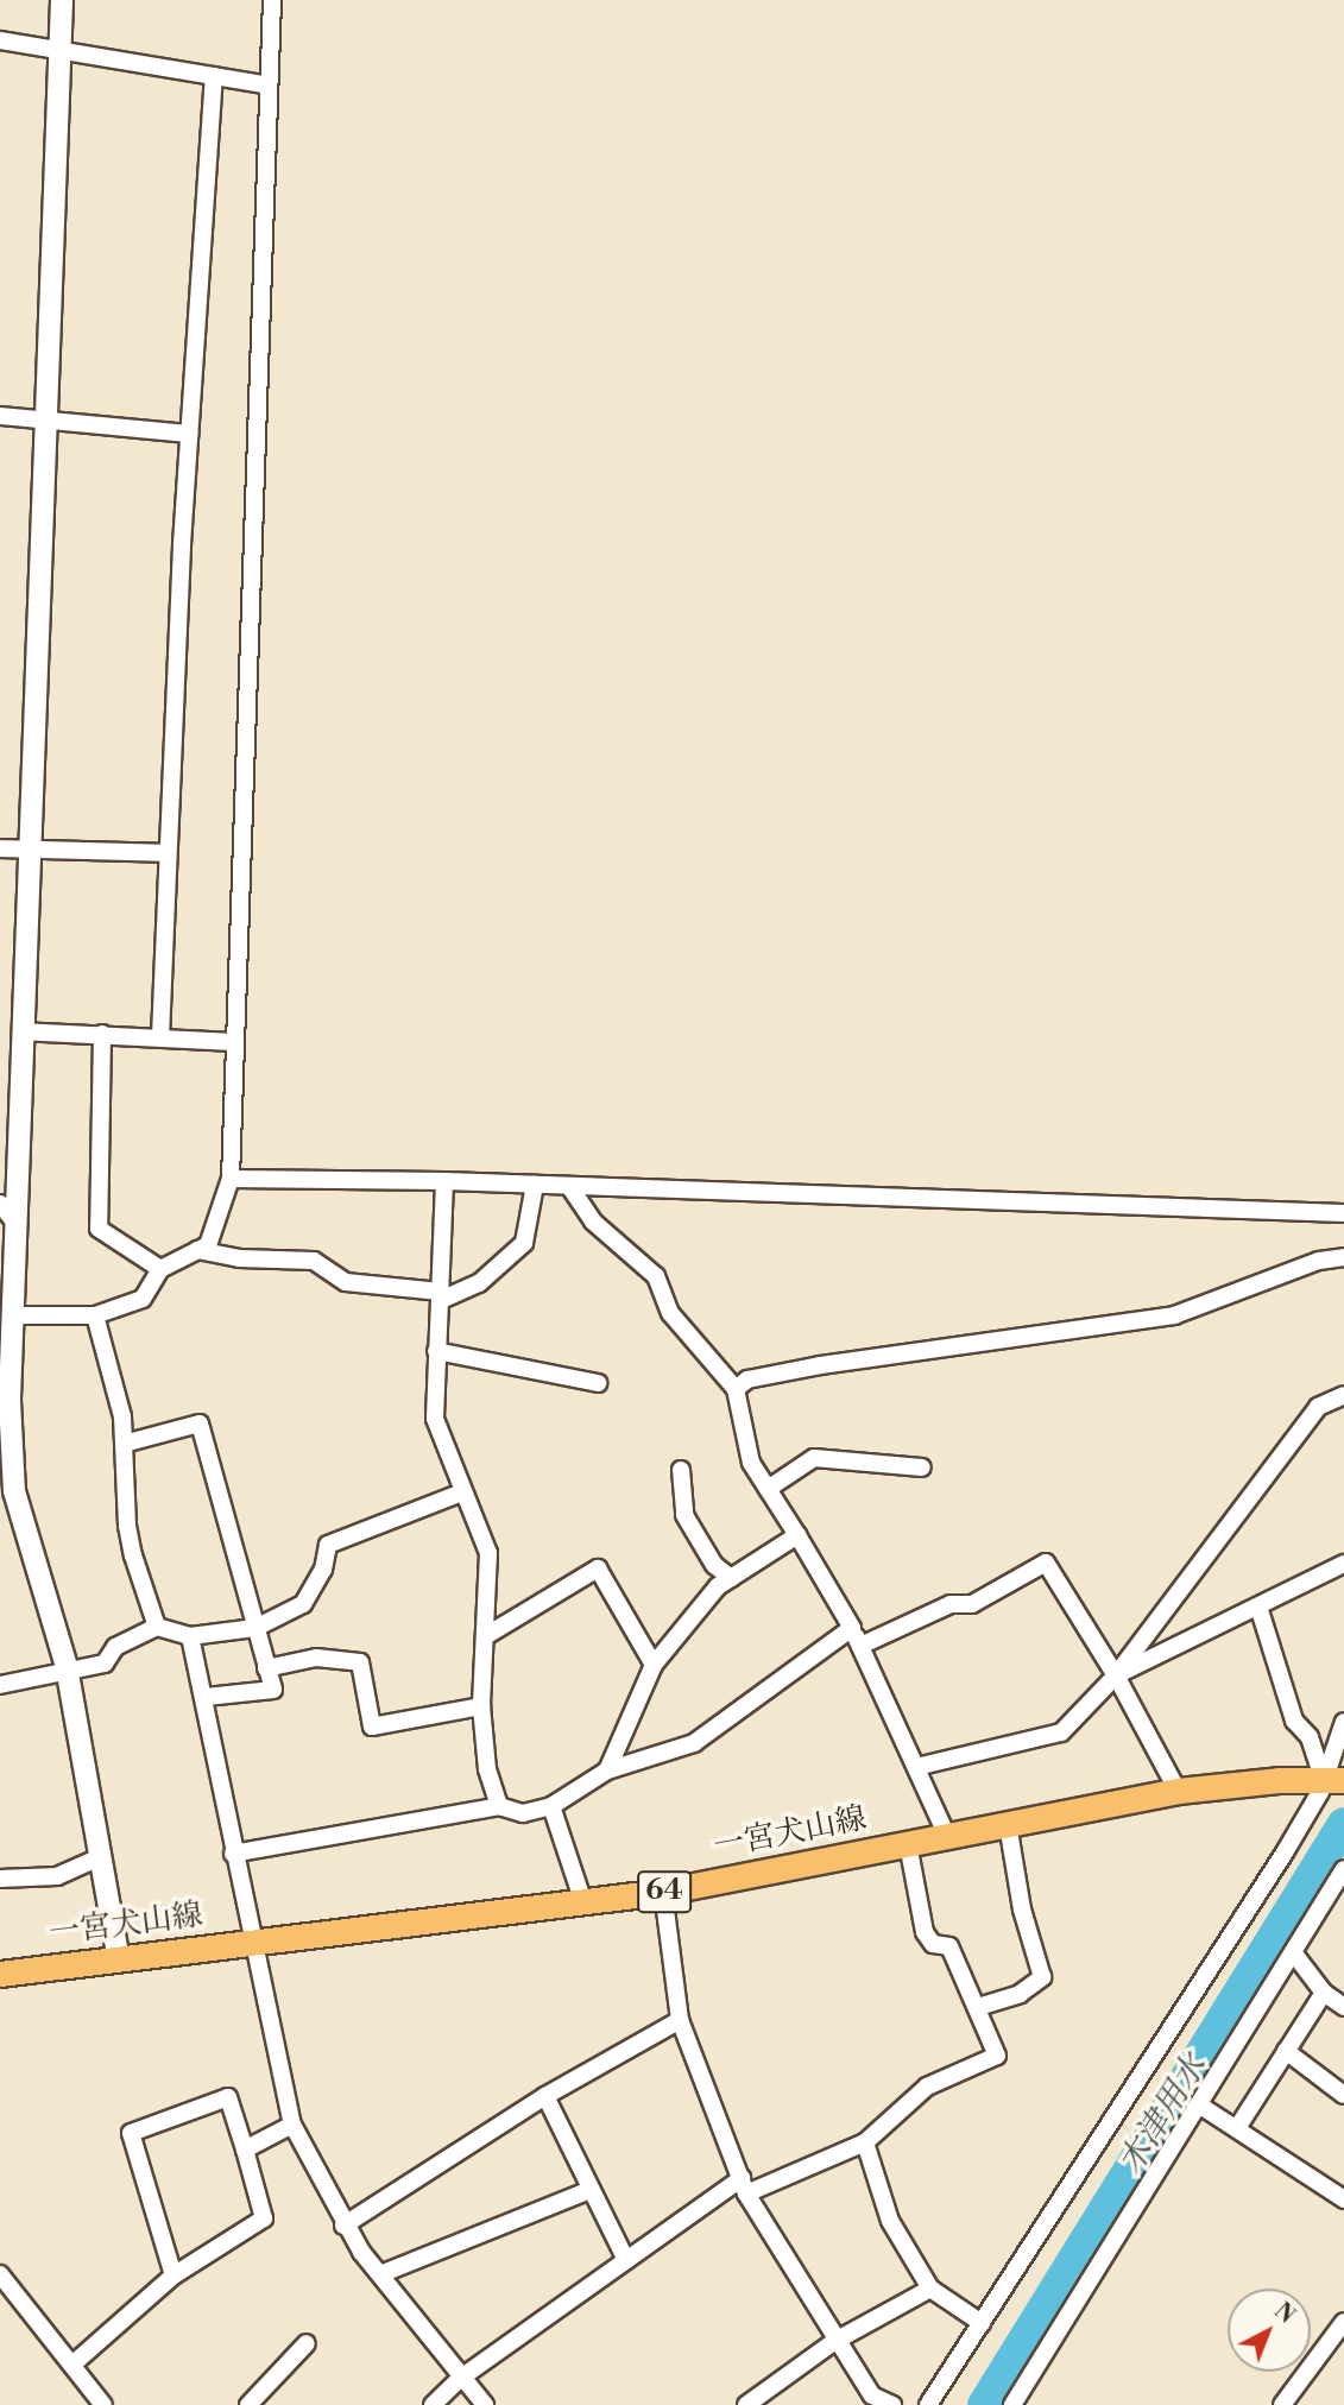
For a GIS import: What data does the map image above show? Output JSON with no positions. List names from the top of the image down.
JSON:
{
  "streets": {
    "main road": ["一宮犬山線", "64"]
  },
  "water": ["木津用水"],
  "north": "top right"
}
